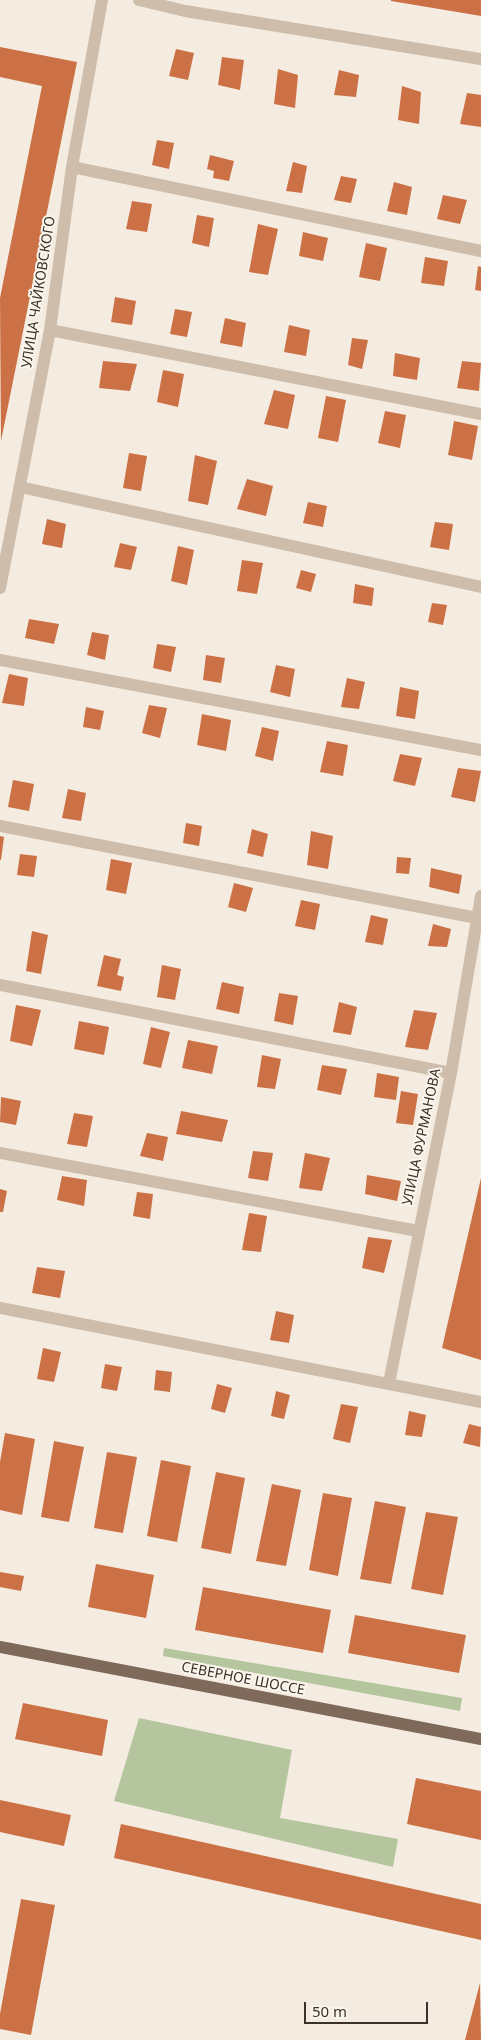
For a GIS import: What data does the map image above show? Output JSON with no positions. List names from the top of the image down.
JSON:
{
  "streets": {
    "main road": ["СЕВЕРНОЕ ШОССЕ"],
    "street": ["УЛИЦА ЧАЙКОВСКОГО", "УЛИЦА ФУРМАНОВА"]
  },
  "scale_bar": "50 m"
}
